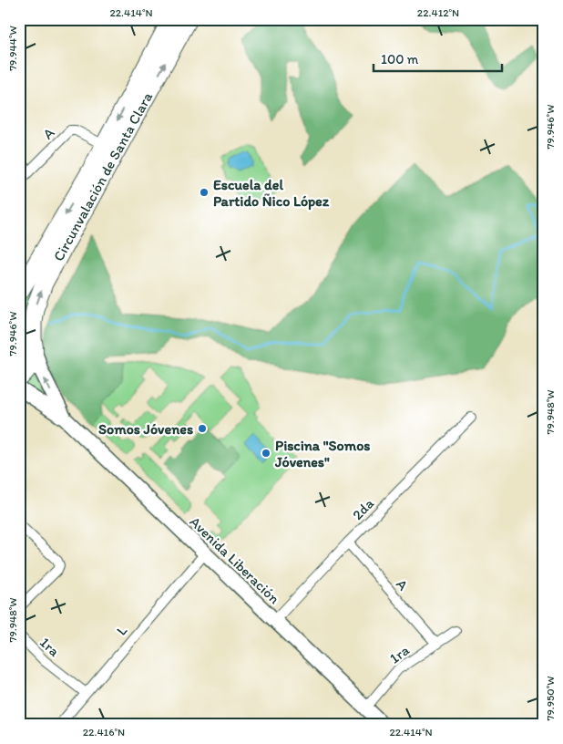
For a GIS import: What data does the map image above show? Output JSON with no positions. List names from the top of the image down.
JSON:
{
  "streets": {
    "highway": ["Circunvalación de Santa Clara"],
    "main road": ["Avenida Liberación"],
    "street": [
      "A",
      "2da",
      "L",
      "1ra"
    ]
  },
  "crossings": [
    ["A", "Circunvalación de Santa Clara"],
    ["A", "2da"],
    ["A", "1ra"],
    ["Circunvalación de Santa Clara", "Avenida Liberación"],
    ["2da", "Avenida Liberación"],
    ["Avenida Liberación", "L"],
    ["Avenida Liberación", "1ra"],
    ["L", "1ra"]
  ],
  "places": ["Escuela del Partido Ñico López", "Somos Jóvenes", "Piscina \"Somos Jóvenes\""],
  "scale_bar": "100 m",
  "coordinates": [
    "22.414°N",
    "22.412°N",
    "79.944°W",
    "79.946°W",
    "79.948°W",
    "79.950°W",
    "22.416°N"
  ]
}
